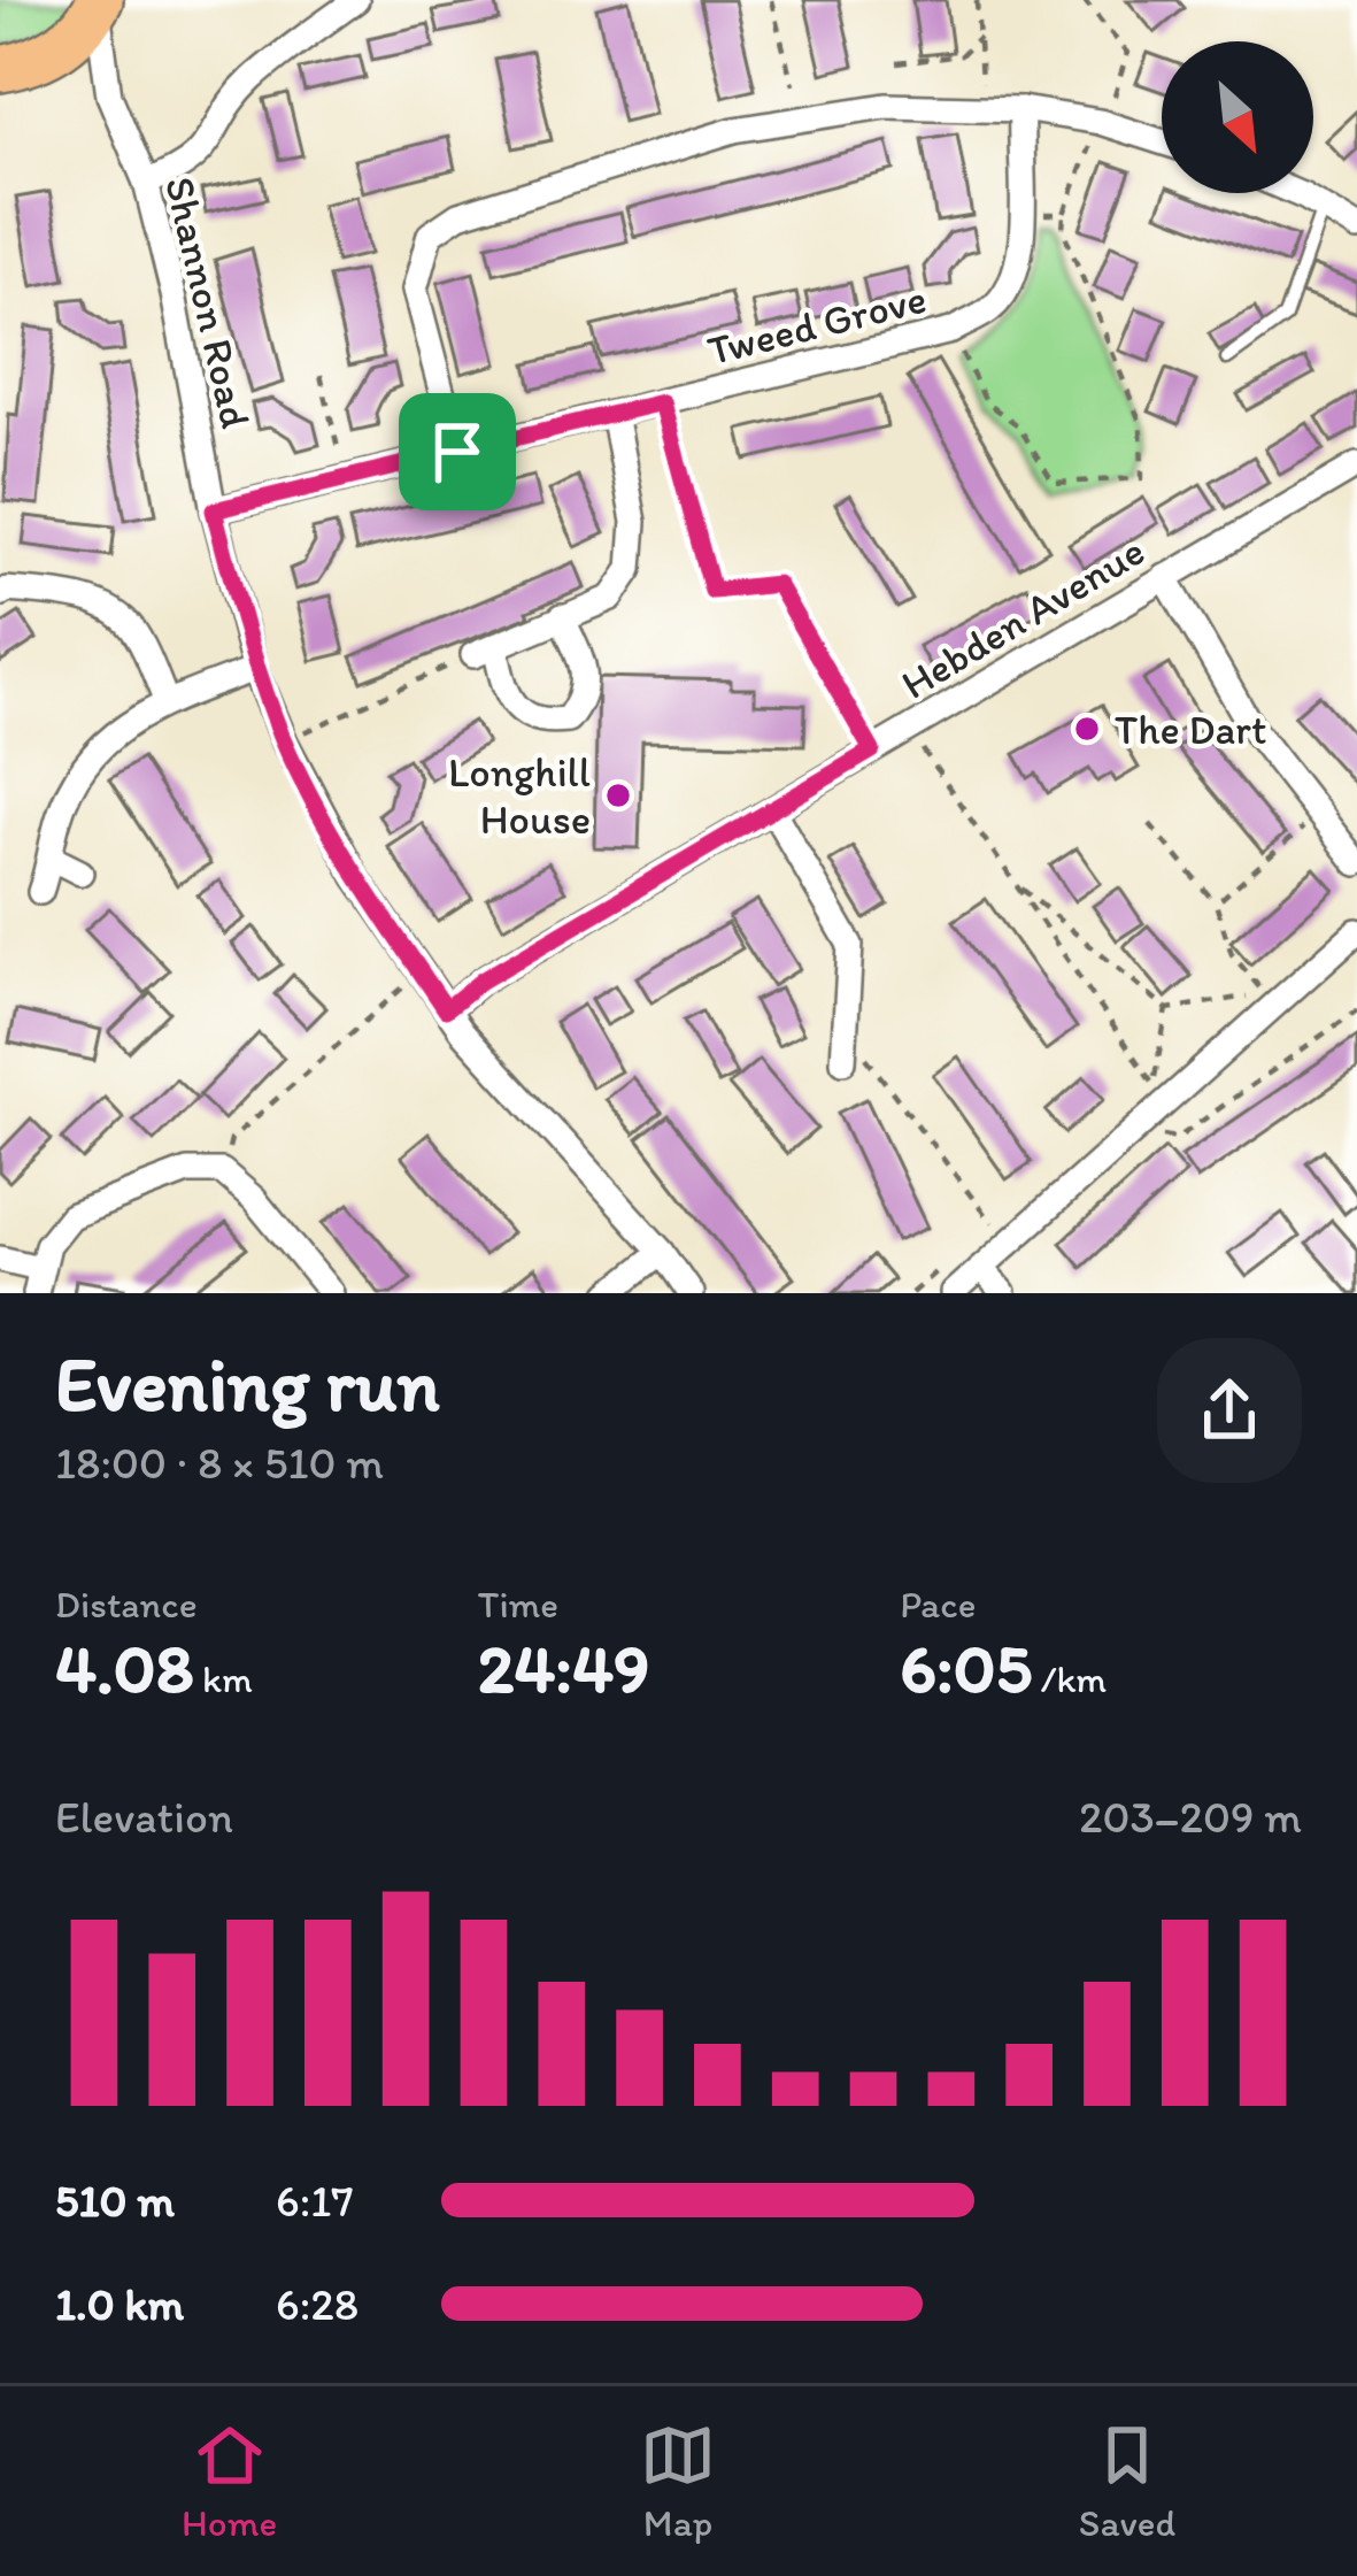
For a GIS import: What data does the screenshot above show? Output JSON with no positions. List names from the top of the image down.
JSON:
{
  "streets": {
    "street": ["Shannon Road", "Tweed Grove", "Hebden Avenue"]
  },
  "crossings": [
    ["Shannon Road", "Tweed Grove"],
    ["Shannon Road", "Hebden Avenue"]
  ],
  "places": ["The Dart", "Longhill House"],
  "north": "bottom right",
  "page": {
    "heading": ["Evening run", "18:00 · 8 × 510 m"],
    "stats": [
      ["Distance", "4.08 km"],
      ["Time", "24:49"],
      ["Pace", "6:05 /km"]
    ],
    "chart": ["Elevation", "203–209 m"],
    "list": [
      {
        "name": "510 m",
        "note": "6:17"
      },
      {
        "name": "1.0 km",
        "note": "6:28"
      }
    ],
    "tabs": ["Home", "Map", "Saved"]
  }
}
